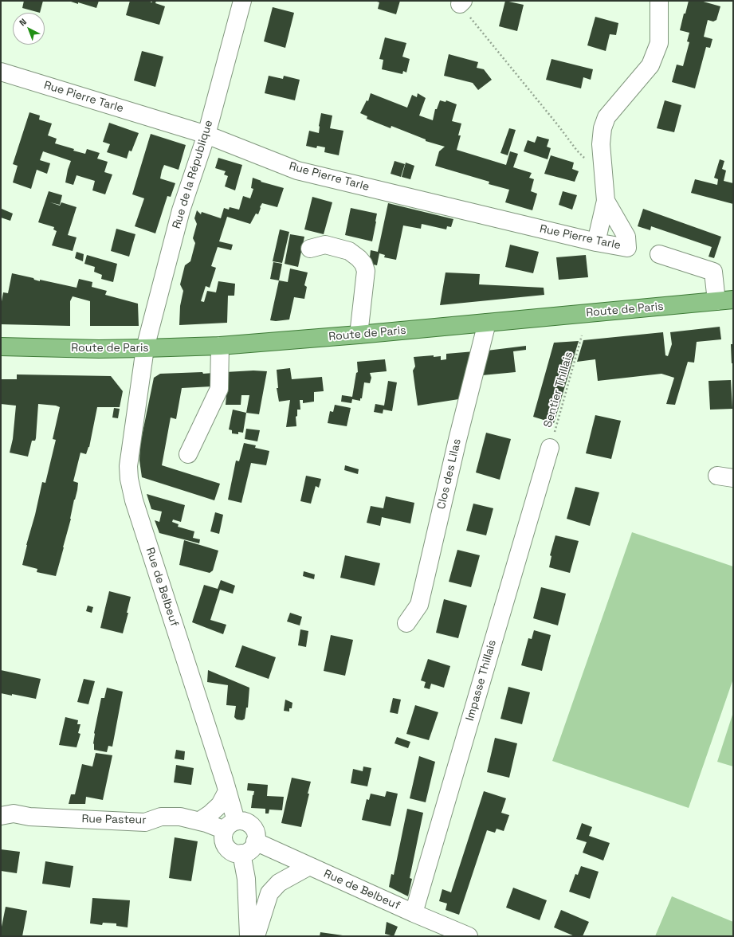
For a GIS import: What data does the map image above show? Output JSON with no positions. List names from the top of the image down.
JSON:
{
  "streets": {
    "main road": ["Route de Paris"],
    "street": [
      "Rue Pierre Tarle",
      "Rue de la République",
      "Clos des Lilas",
      "Rue de Belbeuf",
      "Impasse Thillais",
      "Rue Pasteur"
    ],
    "path": ["Sentier Thillais"]
  },
  "crossings": [
    ["Rue Pierre Tarle", "Rue de la République"],
    ["Rue de la République", "Route de Paris"],
    ["Rue de la République", "Rue de Belbeuf"],
    ["Route de Paris", "Clos des Lilas"],
    ["Route de Paris", "Rue de Belbeuf"],
    ["Sentier Thillais", "Impasse Thillais"],
    ["Rue de Belbeuf", "Impasse Thillais"],
    ["Rue de Belbeuf", "Rue Pasteur"]
  ],
  "north": "top left"
}
